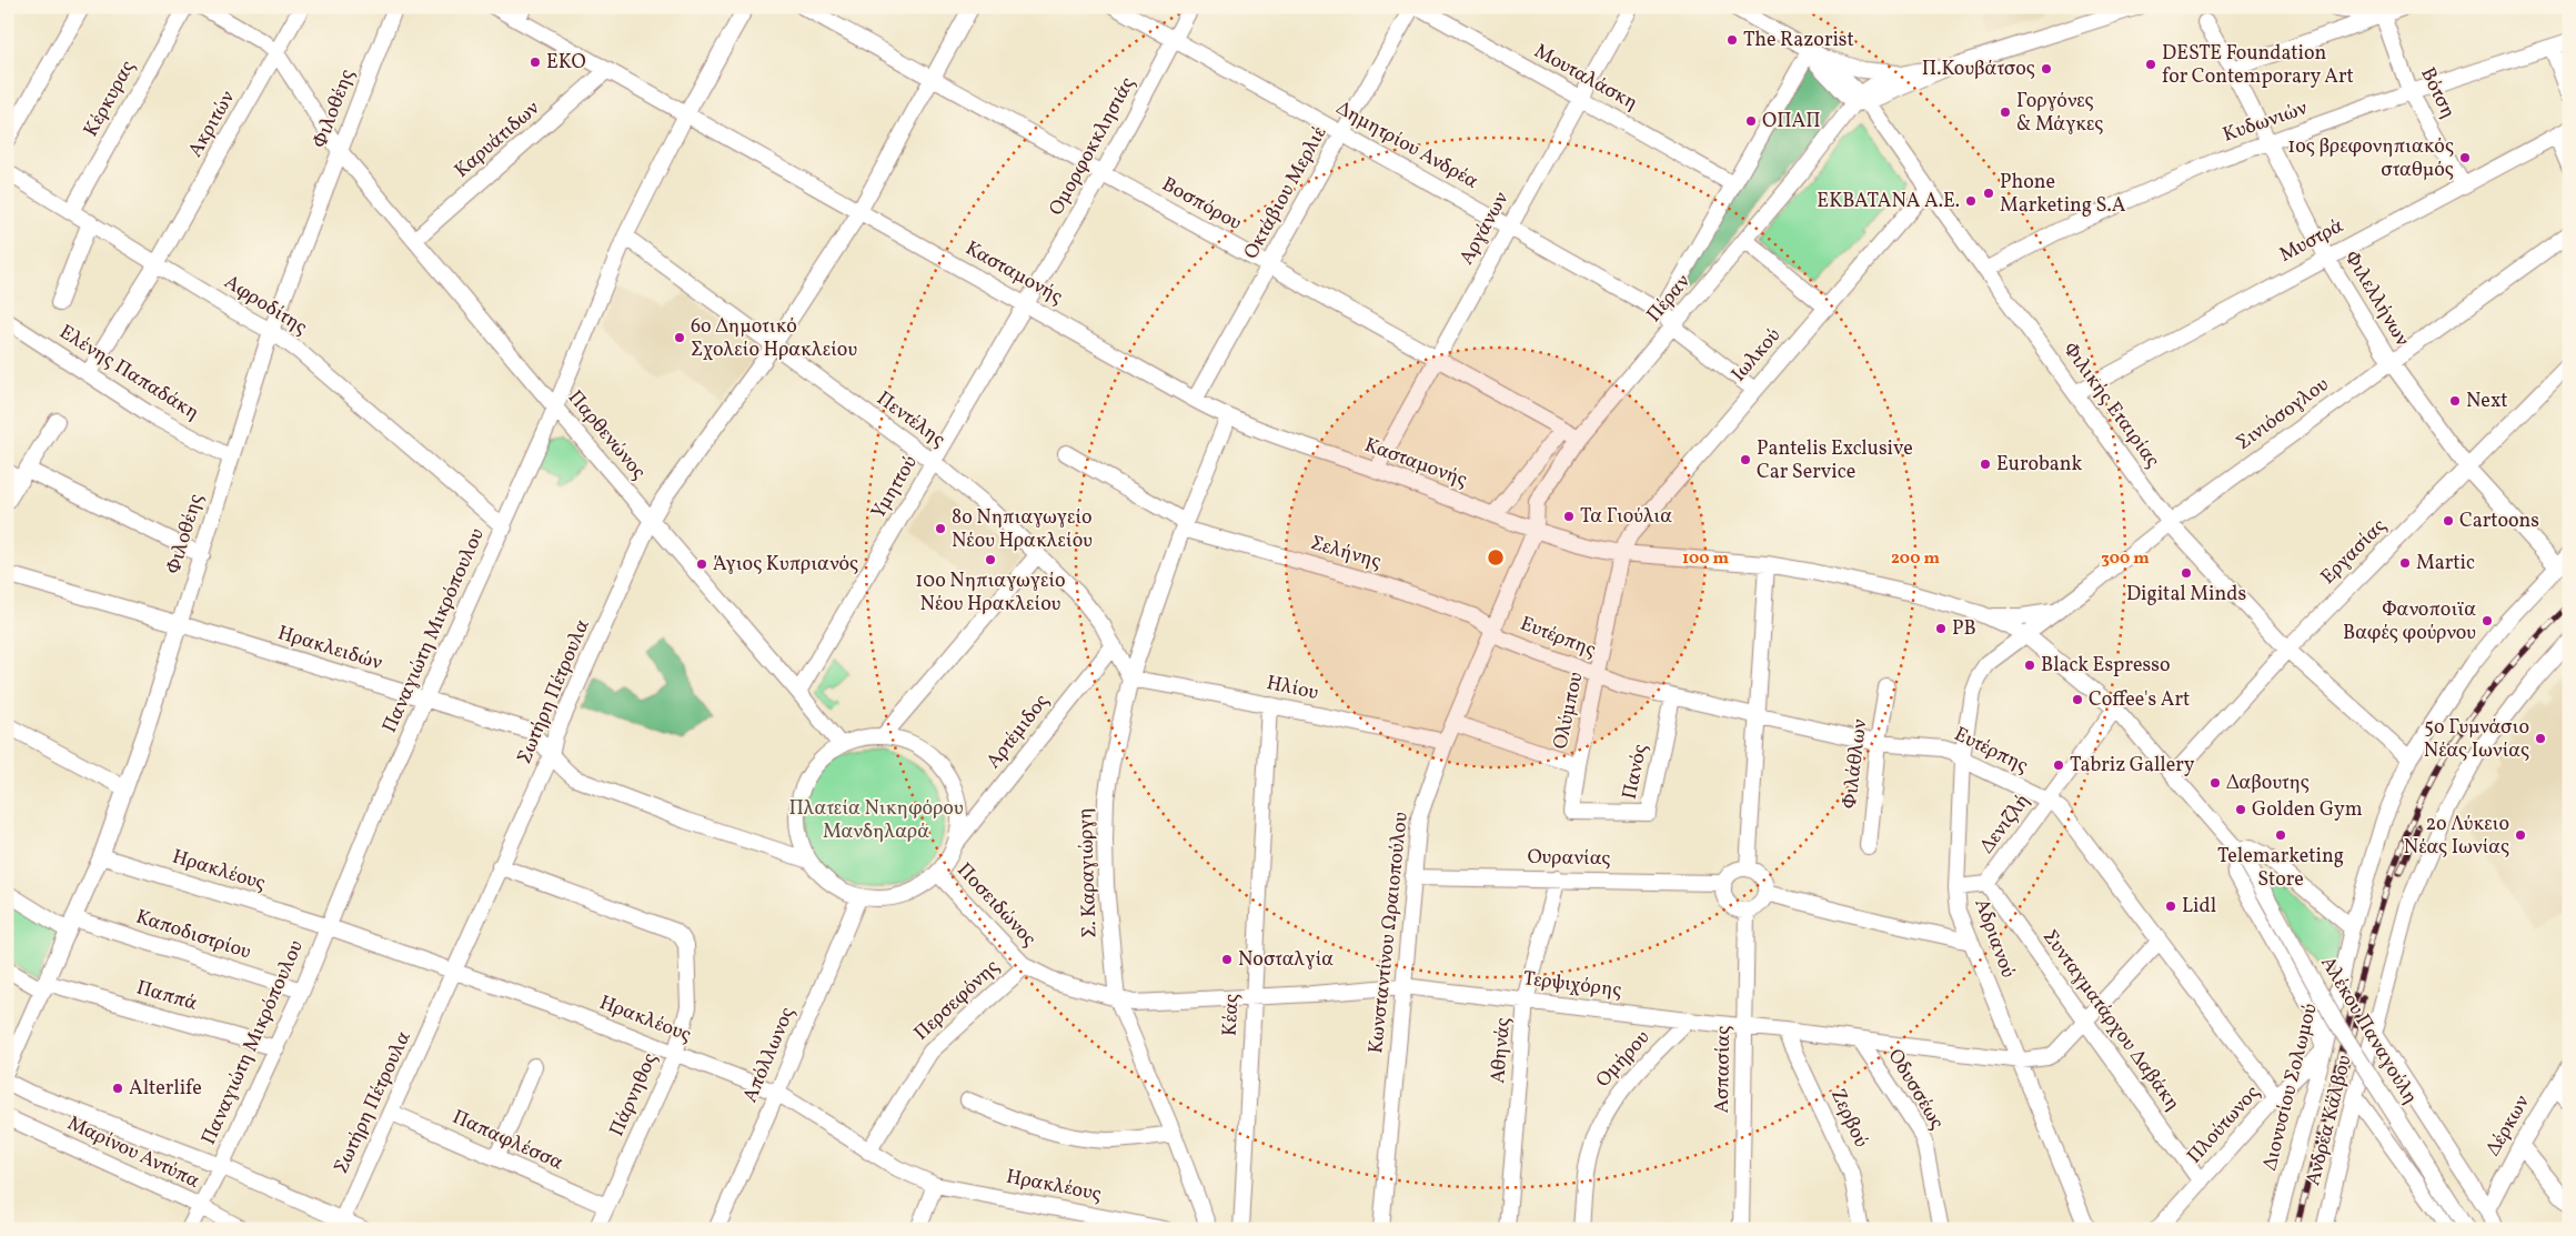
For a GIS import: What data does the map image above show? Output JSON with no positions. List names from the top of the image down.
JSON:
{
  "streets": {
    "street": [
      "Μουταλάσκη",
      "Βότση",
      "Κέρκυρας",
      "Φιλοθέης",
      "Κυδωνιών",
      "Ακριτών",
      "Καρυάτιδων",
      "Δημητρίου Ανδρέα",
      "Ομορφοκκλησιάς",
      "Οκτάβιου Μερλιέ",
      "Βοσπόρου",
      "Αργάνων",
      "Μυστρά",
      "Κασταμονής",
      "Πέραν",
      "Φιλελλήνων",
      "Αφροδίτης",
      "Ιωλκού",
      "Ελένης Παπαδάκη",
      "Φιλικής Εταιρίας",
      "Σινιόσογλου",
      "Πεντέλης",
      "Παρθενώνος",
      "Υμηττού",
      "Εργασίας",
      "Σελήνης",
      "Παναγιώτη Μικρόπουλου",
      "Ευτέρπης",
      "Ηρακλειδών",
      "Ηλίου",
      "Σωτήρη Πέτρουλα",
      "Ολύμπου",
      "Αρτέμιδος",
      "Φιλάθλων",
      "Πανός",
      "Δενιζλή",
      "Ουρανίας",
      "Ηρακλέους",
      "Σ. Καραγιώργη",
      "Ποσειδώνος",
      "Κωνσταντίνου Ωραιοπούλου",
      "Καποδιστρίου",
      "Αδριανού",
      "Τερψιχόρης",
      "Παππά",
      "Περσεφόνης",
      "Κέας",
      "Συνταγματάρχου Δαβάκη",
      "Αλέκου Παναγούλη",
      "Αθηνάς",
      "Απόλλωνος",
      "Ομήρου",
      "Ασπασίας",
      "Διονυσίου Σολωμού",
      "Οδυσσέως",
      "Πάρνηθος",
      "Ζερβού",
      "Ανδρέα Κάλβου",
      "Πλούτωνος",
      "Δέρκων",
      "Παπαφλέσσα",
      "Μαρίνου Αντύπα"
    ]
  },
  "crossings": [
    ["Μουταλάσκη", "Αργάνων"],
    ["Μουταλάσκη", "Πέραν"],
    ["Βότση", "Κυδωνιών"],
    ["Βότση", "Μυστρά"],
    ["Κέρκυρας", "Αφροδίτης"],
    ["Φιλοθέης", "Αφροδίτης"],
    ["Φιλοθέης", "Ελένης Παπαδάκη"],
    ["Φιλοθέης", "Παρθενώνος"],
    ["Φιλοθέης", "Ηρακλειδών"],
    ["Φιλοθέης", "Ηρακλέους"],
    ["Φιλοθέης", "Καποδιστρίου"],
    ["Φιλοθέης", "Παππά"],
    ["Κυδωνιών", "Φιλελλήνων"],
    ["Κυδωνιών", "Φιλικής Εταιρίας"],
    ["Ακριτών", "Αφροδίτης"],
    ["Ακριτών", "Ελένης Παπαδάκη"],
    ["Ακριτών", "Παρθενώνος"],
    ["Καρυάτιδων", "Κασταμονής"],
    ["Καρυάτιδων", "Παρθενώνος"],
    ["Δημητρίου Ανδρέα", "Ομορφοκκλησιάς"],
    ["Δημητρίου Ανδρέα", "Οκτάβιου Μερλιέ"],
    ["Δημητρίου Ανδρέα", "Αργάνων"],
    ["Δημητρίου Ανδρέα", "Πέραν"],
    ["Δημητρίου Ανδρέα", "Ιωλκού"],
    ["Ομορφοκκλησιάς", "Βοσπόρου"],
    ["Ομορφοκκλησιάς", "Κασταμονής"],
    ["Ομορφοκκλησιάς", "Υμηττού"],
    ["Οκτάβιου Μερλιέ", "Βοσπόρου"],
    ["Οκτάβιου Μερλιέ", "Κασταμονής"],
    ["Βοσπόρου", "Αργάνων"],
    ["Βοσπόρου", "Πέραν"],
    ["Βοσπόρου", "Σωτήρη Πέτρουλα"],
    ["Αργάνων", "Κασταμονής"],
    ["Μυστρά", "Φιλελλήνων"],
    ["Μυστρά", "Φιλικής Εταιρίας"],
    ["Κασταμονής", "Πέραν"],
    ["Κασταμονής", "Υμηττού"],
    ["Κασταμονής", "Παναγιώτη Μικρόπουλου"],
    ["Κασταμονής", "Σωτήρη Πέτρουλα"],
    ["Κασταμονής", "Σ. Καραγιώργη"],
    ["Κασταμονής", "Κωνσταντίνου Ωραιοπούλου"],
    ["Κασταμονής", "Αλέκου Παναγούλη"],
    ["Πέραν", "Φιλικής Εταιρίας"],
    ["Πέραν", "Κωνσταντίνου Ωραιοπούλου"],
    ["Πέραν", "Αλέκου Παναγούλη"],
    ["Φιλελλήνων", "Σινιόσογλου"],
    ["Φιλελλήνων", "Εργασίας"],
    ["Φιλελλήνων", "Διονυσίου Σολωμού"],
    ["Αφροδίτης", "Παναγιώτη Μικρόπουλου"],
    ["Ιωλκού", "Φιλικής Εταιρίας"],
    ["Ιωλκού", "Ολύμπου"],
    ["Ιωλκού", "Αλέκου Παναγούλη"],
    ["Φιλικής Εταιρίας", "Σινιόσογλου"],
    ["Φιλικής Εταιρίας", "Εργασίας"],
    ["Φιλικής Εταιρίας", "Διονυσίου Σολωμού"],
    ["Σινιόσογλου", "Αδριανού"],
    ["Σινιόσογλου", "Αλέκου Παναγούλη"],
    ["Πεντέλης", "Υμηττού"],
    ["Πεντέλης", "Παναγιώτη Μικρόπουλου"],
    ["Πεντέλης", "Ηλίου"],
    ["Πεντέλης", "Σωτήρη Πέτρουλα"],
    ["Πεντέλης", "Αρτέμιδος"],
    ["Πεντέλης", "Σ. Καραγιώργη"],
    ["Παρθενώνος", "Υμηττού"],
    ["Παρθενώνος", "Παναγιώτη Μικρόπουλου"],
    ["Παρθενώνος", "Ηρακλειδών"],
    ["Παρθενώνος", "Σωτήρη Πέτρουλα"],
    ["Παρθενώνος", "Αρτέμιδος"],
    ["Παρθενώνος", "Ποσειδώνος"],
    ["Παρθενώνος", "Απόλλωνος"],
    ["Εργασίας", "Αλέκου Παναγούλη"],
    ["Σελήνης", "Ευτέρπης"],
    ["Σελήνης", "Σ. Καραγιώργη"],
    ["Σελήνης", "Κωνσταντίνου Ωραιοπούλου"],
    ["Παναγιώτη Μικρόπουλου", "Ηρακλειδών"],
    ["Παναγιώτη Μικρόπουλου", "Ηρακλέους"],
    ["Παναγιώτη Μικρόπουλου", "Καποδιστρίου"],
    ["Παναγιώτη Μικρόπουλου", "Παππά"],
    ["Παναγιώτη Μικρόπουλου", "Μαρίνου Αντύπα"],
    ["Ευτέρπης", "Ολύμπου"],
    ["Ευτέρπης", "Φιλάθλων"],
    ["Ευτέρπης", "Πανός"],
    ["Ευτέρπης", "Δενιζλή"],
    ["Ευτέρπης", "Κωνσταντίνου Ωραιοπούλου"],
    ["Ευτέρπης", "Αδριανού"],
    ["Ευτέρπης", "Τερψιχόρης"],
    ["Ευτέρπης", "Πλούτωνος"],
    ["Ηρακλειδών", "Σωτήρη Πέτρουλα"],
    ["Ηρακλειδών", "Αρτέμιδος"],
    ["Ηρακλειδών", "Ποσειδώνος"],
    ["Ηρακλειδών", "Απόλλωνος"],
    ["Ηλίου", "Σ. Καραγιώργη"],
    ["Ηλίου", "Κωνσταντίνου Ωραιοπούλου"],
    ["Ηλίου", "Κέας"],
    ["Σωτήρη Πέτρουλα", "Ηρακλέους"],
    ["Σωτήρη Πέτρουλα", "Πάρνηθος"],
    ["Σωτήρη Πέτρουλα", "Παπαφλέσσα"],
    ["Σωτήρη Πέτρουλα", "Μαρίνου Αντύπα"],
    ["Ολύμπου", "Πανός"],
    ["Ολύμπου", "Αλέκου Παναγούλη"],
    ["Αρτέμιδος", "Ποσειδώνος"],
    ["Αρτέμιδος", "Απόλλωνος"],
    ["Δενιζλή", "Συνταγματάρχου Δαβάκη"],
    ["Δενιζλή", "Αλέκου Παναγούλη"],
    ["Ουρανίας", "Κωνσταντίνου Ωραιοπούλου"],
    ["Ουρανίας", "Αθηνάς"],
    ["Ουρανίας", "Ασπασίας"],
    ["Ηρακλέους", "Περσεφόνης"],
    ["Ηρακλέους", "Απόλλωνος"],
    ["Ηρακλέους", "Πάρνηθος"],
    ["Σ. Καραγιώργη", "Ποσειδώνος"],
    ["Σ. Καραγιώργη", "Τερψιχόρης"],
    ["Ποσειδώνος", "Τερψιχόρης"],
    ["Ποσειδώνος", "Περσεφόνης"],
    ["Ποσειδώνος", "Απόλλωνος"],
    ["Κωνσταντίνου Ωραιοπούλου", "Τερψιχόρης"],
    ["Κωνσταντίνου Ωραιοπούλου", "Αλέκου Παναγούλη"],
    ["Αδριανού", "Τερψιχόρης"],
    ["Αδριανού", "Αλέκου Παναγούλη"],
    ["Τερψιχόρης", "Κέας"],
    ["Τερψιχόρης", "Συνταγματάρχου Δαβάκη"],
    ["Τερψιχόρης", "Αθηνάς"],
    ["Τερψιχόρης", "Ομήρου"],
    ["Τερψιχόρης", "Ασπασίας"],
    ["Τερψιχόρης", "Οδυσσέως"],
    ["Τερψιχόρης", "Ζερβού"],
    ["Συνταγματάρχου Δαβάκη", "Πλούτωνος"],
    ["Διονυσίου Σολωμού", "Πλούτωνος"],
    ["Πάρνηθος", "Παπαφλέσσα"]
  ],
  "parks": ["Πλατεία Νικηφόρου Μανδηλαρά"],
  "places": [
    "The Razorist",
    "EKO",
    "DESTE Foundation for Contemporary Art",
    "Π.Κουβάτσος",
    "Γοργόνες & Μάγκες",
    "ΟΠΑΠ",
    "1ος βρεφονηπιακός σταθμός",
    "Phone Marketing S.A",
    "ΕΚΒΑΤΑΝΑ Α.Ε.",
    "6ο Δημοτικό Σχολείο Ηρακλείου",
    "Next",
    "Pantelis Exclusive Car Service",
    "Eurobank",
    "Τα Γιούλια",
    "Cartoons",
    "8ο Νηπιαγωγείο Νέου Ηρακλείου",
    "10ο Νηπιαγωγείο Νέου Ηρακλείου",
    "Martic",
    "Άγιος Κυπριανός",
    "Digital Minds",
    "Φανοποιϊα Βαφές φούρνου",
    "PB",
    "Black Espresso",
    "Coffee's Art",
    "5ο Γυμνάσιο Νέας Ιωνίας",
    "Tabriz Gallery",
    "Δαβουτης",
    "Golden Gym",
    "Telemarketing Store",
    "2ο Λύκειο Νέας Ιωνίας",
    "Lidl",
    "Νοσταλγία",
    "Alterlife"
  ],
  "rings": ["100 m", "200 m", "300 m"]
}
